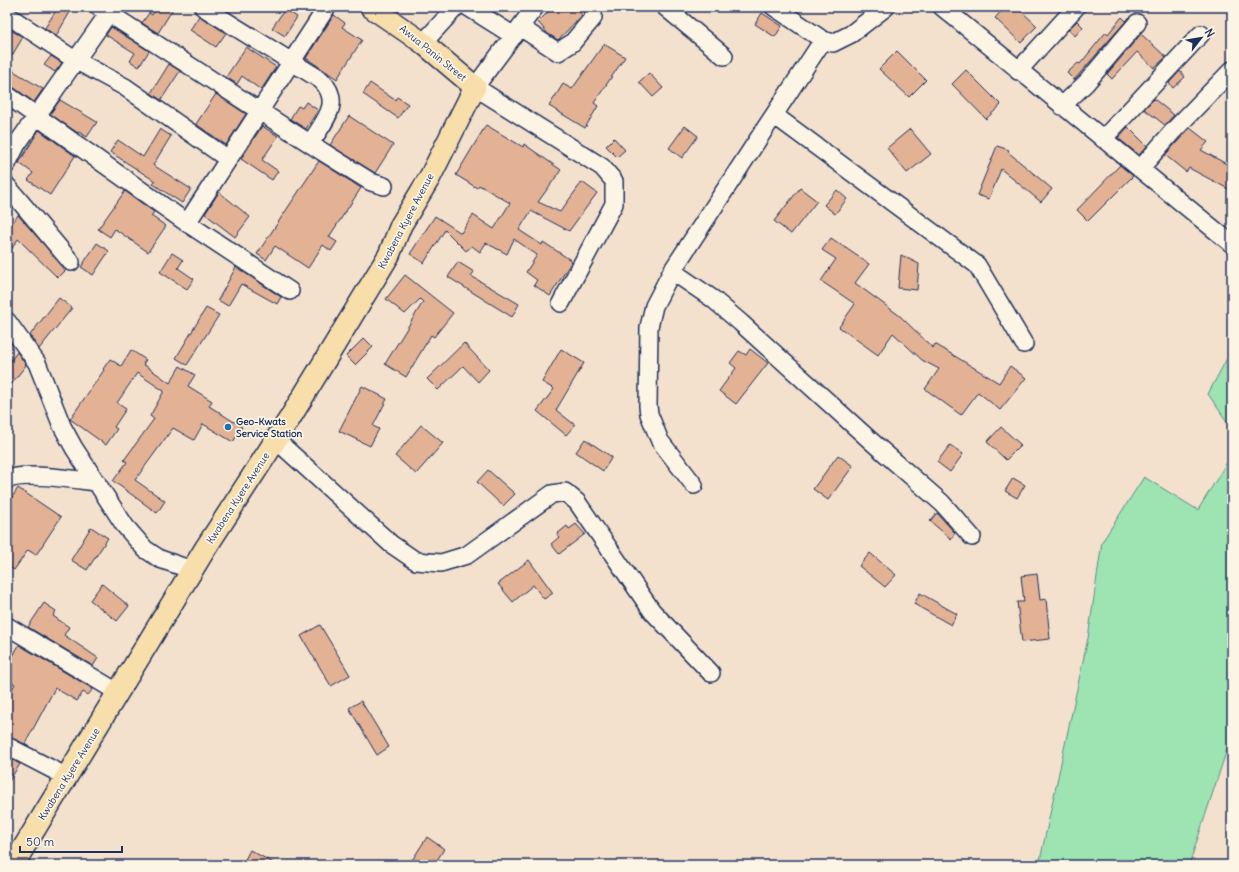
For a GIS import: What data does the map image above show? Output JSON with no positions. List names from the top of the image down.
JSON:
{
  "streets": {
    "main road": ["Awua Panin Street", "Kwabena Kyere Avenue"]
  },
  "crossings": [
    ["Awua Panin Street", "Kwabena Kyere Avenue"]
  ],
  "places": ["Geo-Kwats Service Station"],
  "scale_bar": "50 m",
  "north": "top right"
}
